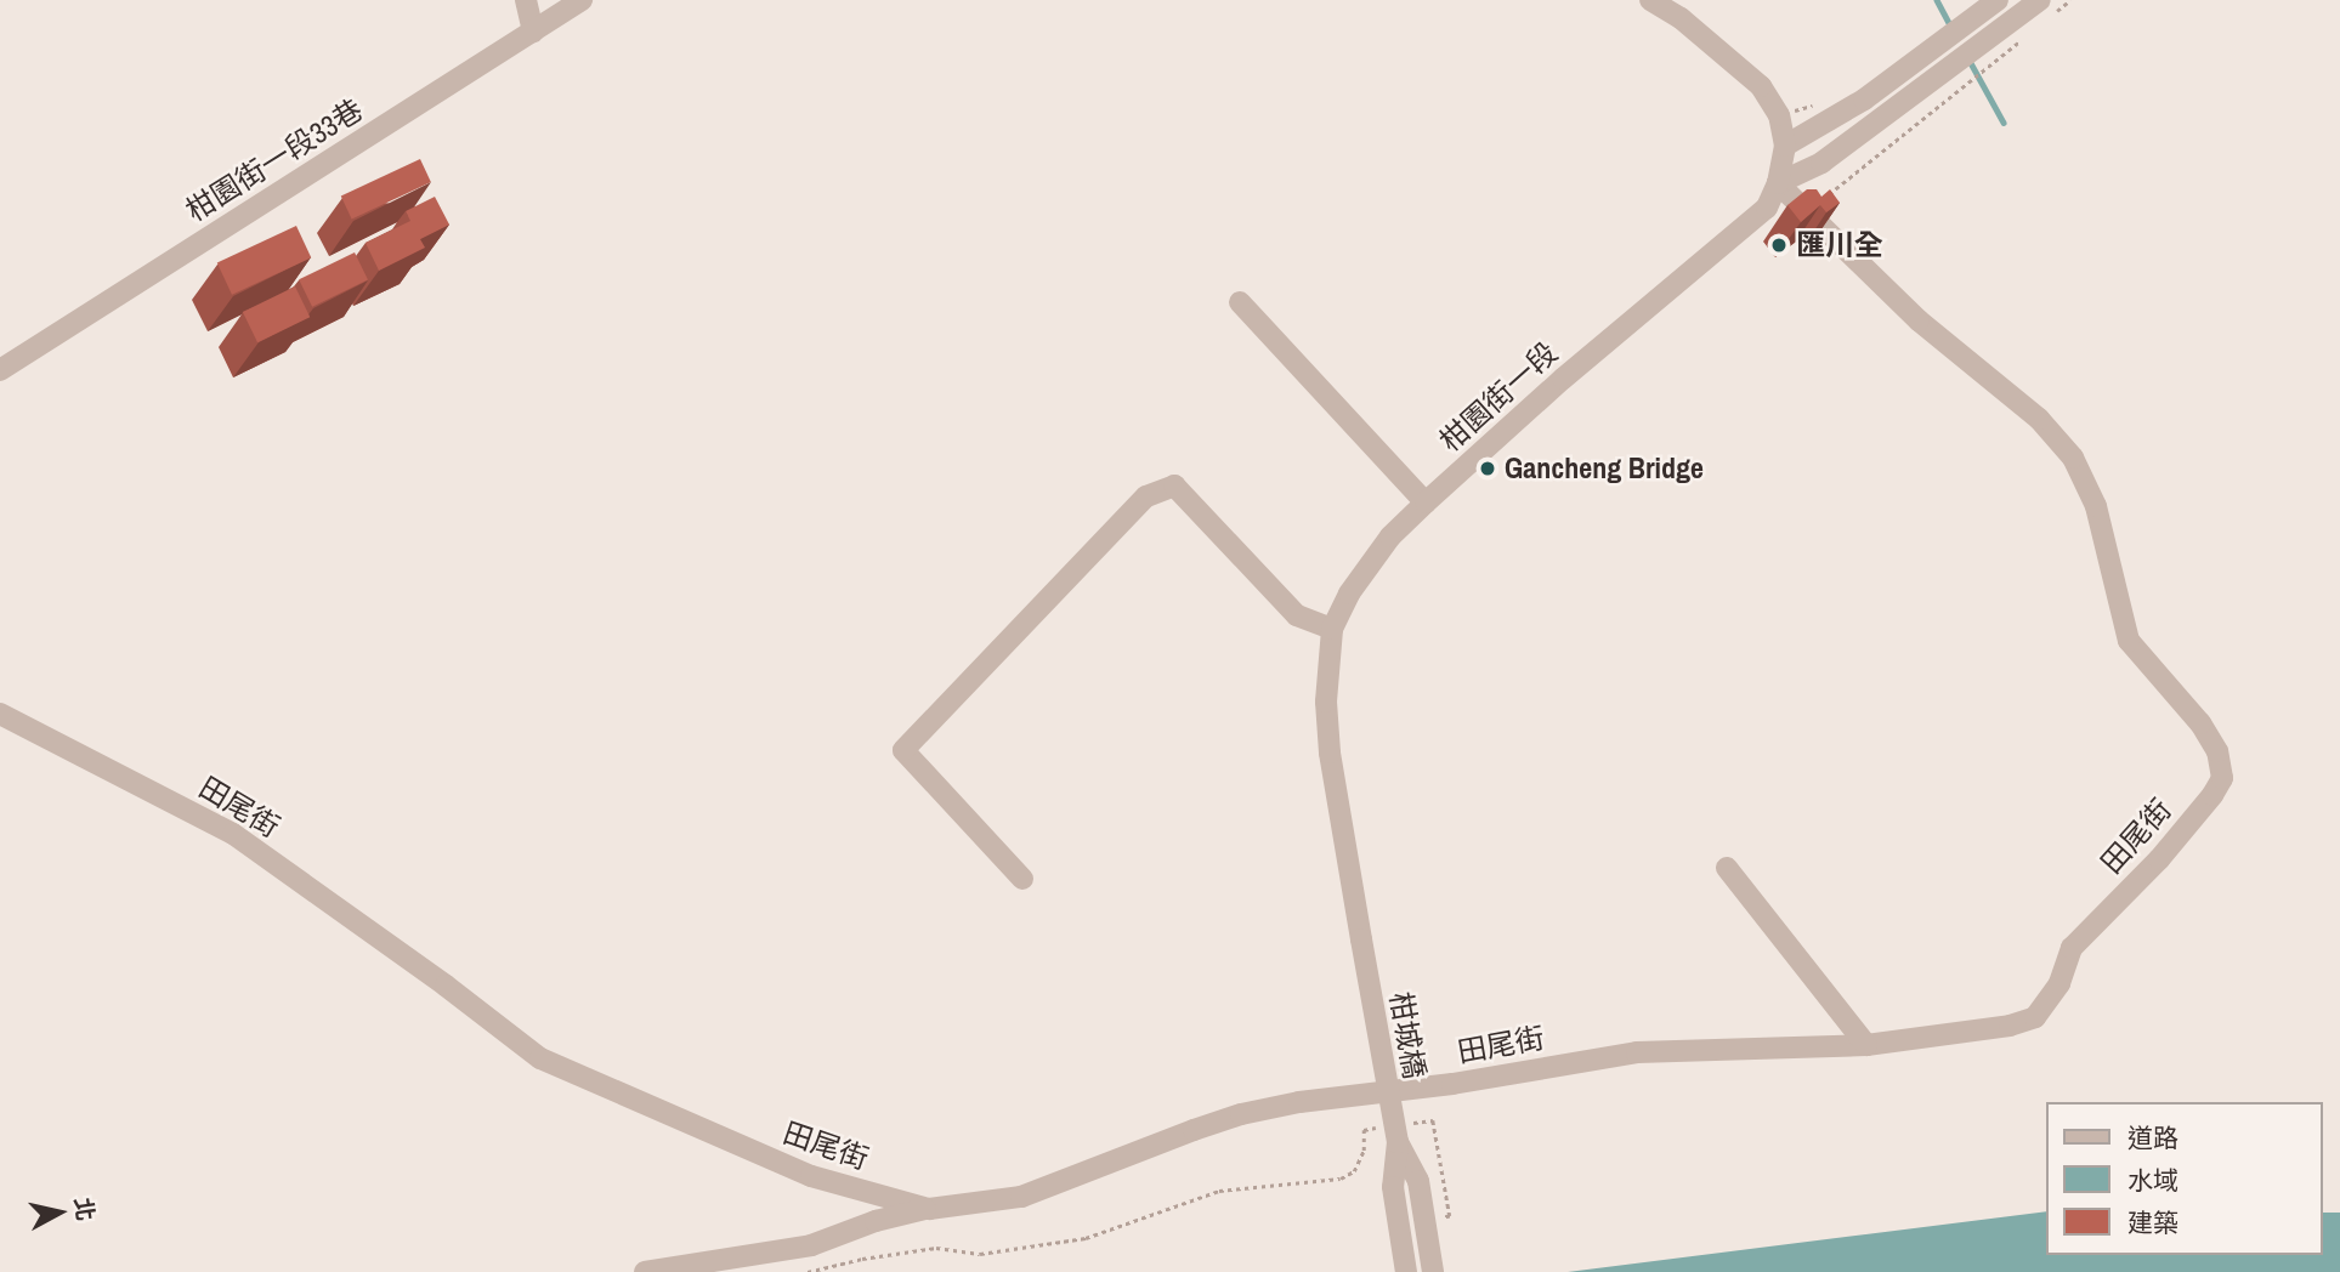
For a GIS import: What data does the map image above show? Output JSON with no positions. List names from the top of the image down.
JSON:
{
  "streets": {
    "street": [
      "柑園街一段33巷",
      "柑園街一段",
      "田尾街",
      "柑城橋"
    ]
  },
  "crossings": [
    ["柑園街一段", "田尾街"],
    ["柑園街一段", "柑城橋"]
  ],
  "places": ["匯川全", "Gancheng Bridge"],
  "legend": ["道路", "水域", "建築"],
  "north": "right"
}
